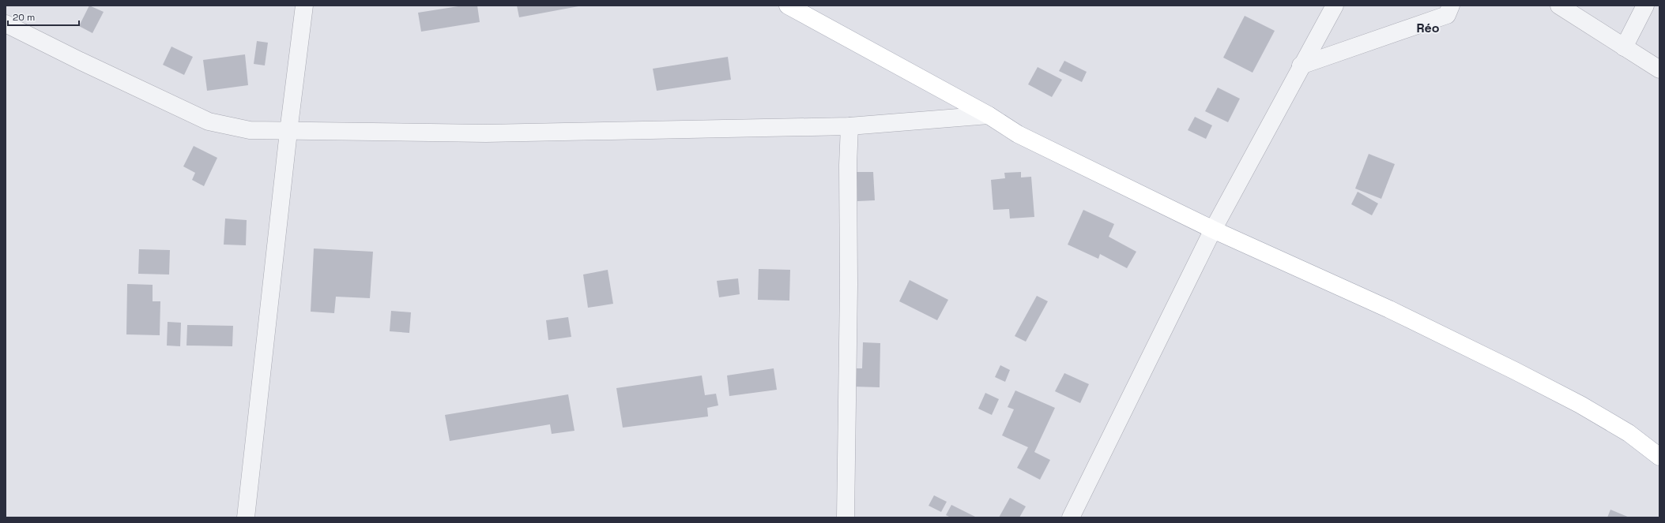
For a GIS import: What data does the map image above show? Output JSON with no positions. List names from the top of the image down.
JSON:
{
  "districts": ["Réo"],
  "scale_bar": "20 m"
}
